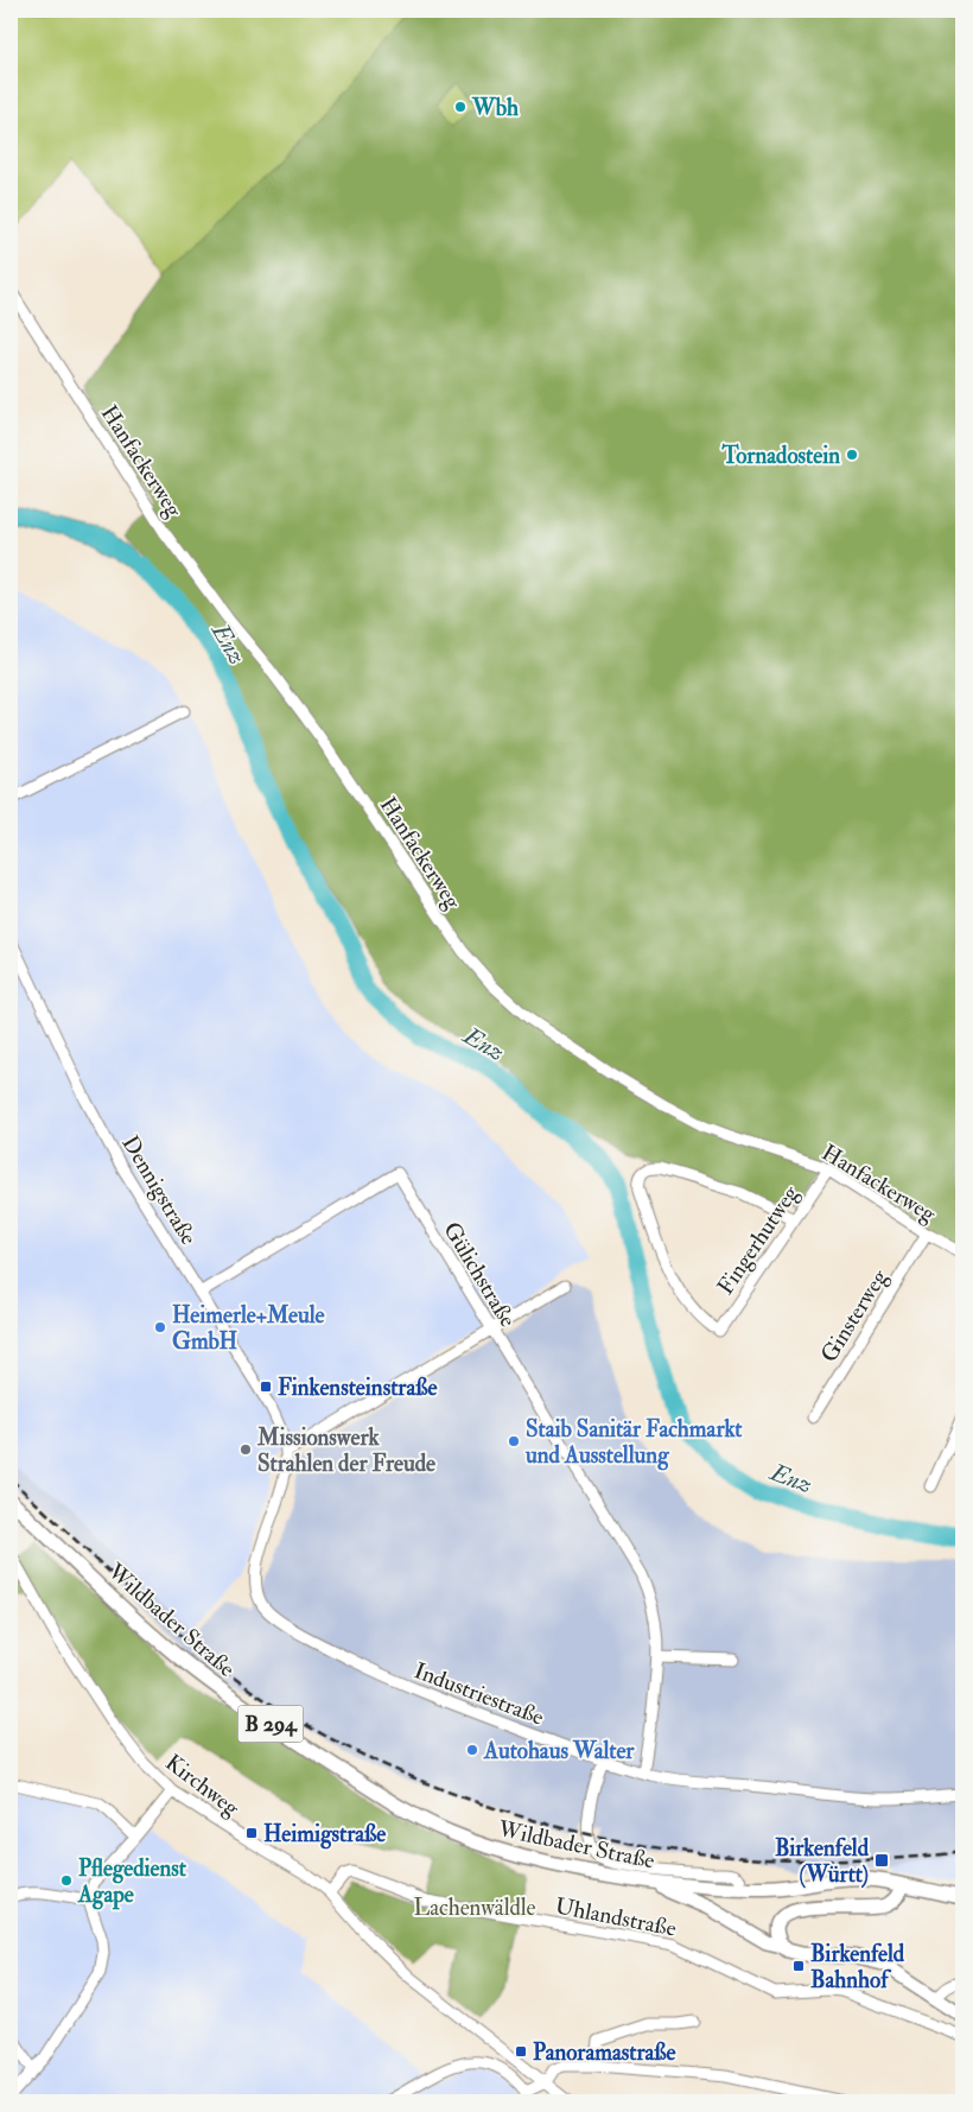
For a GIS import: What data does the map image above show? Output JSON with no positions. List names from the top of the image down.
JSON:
{
  "streets": {
    "main road": ["Wildbader Straße", "B 294"],
    "street": [
      "Hanfackerweg",
      "Dennigstraße",
      "Fingerhutweg",
      "Gülichstraße",
      "Ginsterweg",
      "Industriestraße",
      "Kirchweg",
      "Uhlandstraße"
    ]
  },
  "crossings": [
    ["Hanfackerweg", "Fingerhutweg"],
    ["Hanfackerweg", "Ginsterweg"],
    ["Dennigstraße", "Gülichstraße"],
    ["Dennigstraße", "Industriestraße"],
    ["Gülichstraße", "Industriestraße"],
    ["Kirchweg", "Uhlandstraße"]
  ],
  "water": ["Enz"],
  "parks": ["Lachenwäldle"],
  "places": {
    "other": [
      "Wbh",
      "Tornadostein",
      "Heimerle+Meule GmbH",
      "Staib Sanitär Fachmarkt und Ausstellung",
      "Missionswerk Strahlen der Freude",
      "Autohaus Walter",
      "Pflegedienst Agape"
    ],
    "transit": [
      "Finkensteinstraße",
      "Heimigstraße",
      "Birkenfeld (Württ)",
      "Birkenfeld Bahnhof",
      "Panoramastraße"
    ]
  }
}
